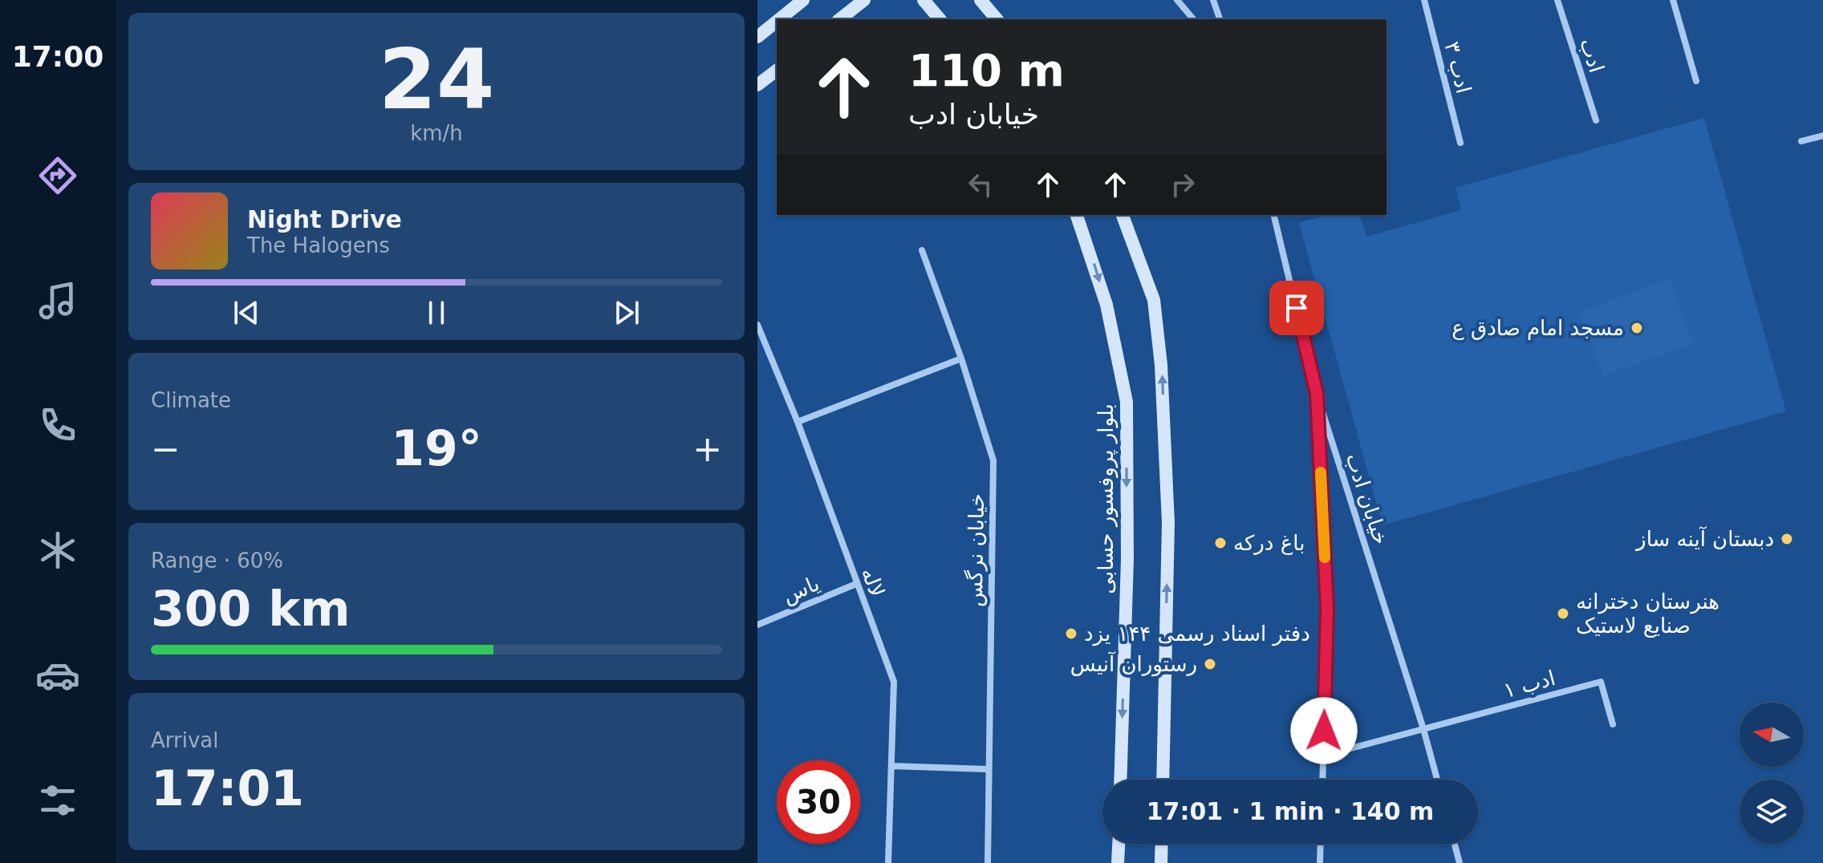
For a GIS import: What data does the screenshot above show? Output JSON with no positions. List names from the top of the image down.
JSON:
{
  "streets": {
    "main road": ["بلوار پروفسور حسابی"],
    "street": [
      "ادب",
      "ادب ۳",
      "خیابان ادب",
      "خیابان نرگس",
      "لاله",
      "یاس",
      "ادب ۱"
    ]
  },
  "crossings": [
    ["خیابان ادب", "ادب ۱"],
    ["لاله", "یاس"]
  ],
  "places": [
    "مسجد امام صادق ع",
    "دبستان آینه ساز",
    "باغ درکه",
    "هنرستان دخترانه صنایع لاستیک",
    "دفتر اسناد رسمی ۱۴۴ یزد",
    "رستوران آنیس"
  ],
  "north": "left",
  "page": {
    "tabs": "17:00",
    "tile": [
      ["24", "km/h"],
      "Climate",
      ["Range · 60%", "300 km"],
      ["Arrival", "17:01"]
    ],
    "turn": ["110 m", "خیابان ادب"],
    "song": ["Night Drive", "The Halogens"],
    "heat": ["−", "19°", "+"],
    "limit": "30",
    "trip": "17:01 · 1 min · 140 m"
  }
}
